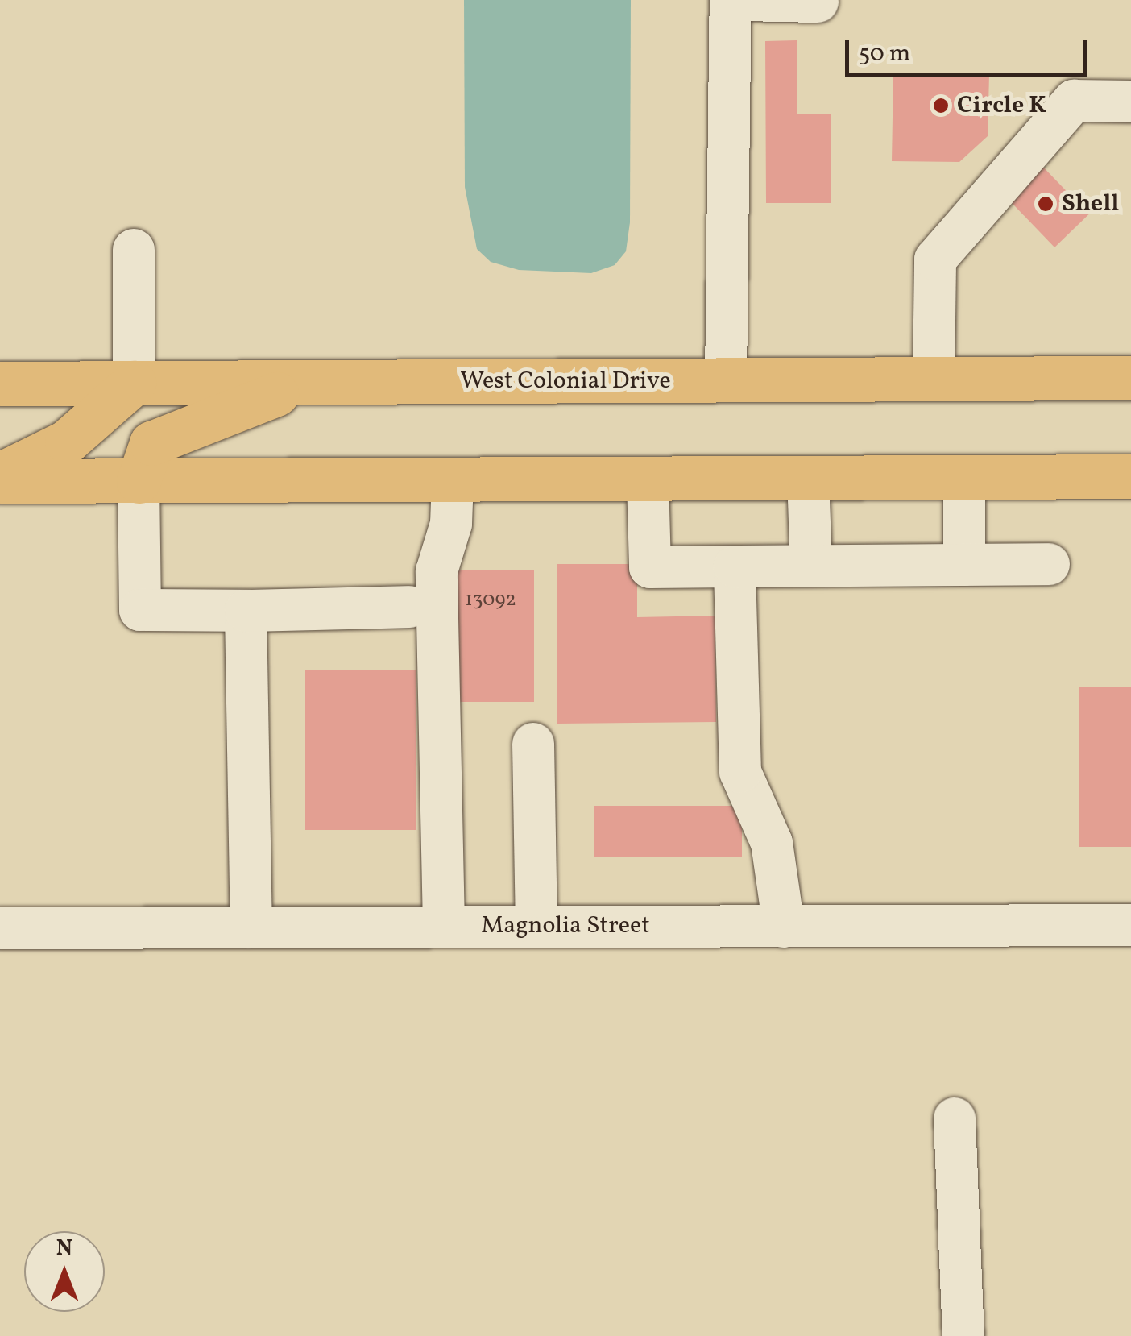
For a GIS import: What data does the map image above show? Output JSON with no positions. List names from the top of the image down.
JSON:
{
  "streets": {
    "highway": ["West Colonial Drive"],
    "street": ["Magnolia Street"]
  },
  "places": ["Circle K", "Shell"],
  "house_numbers": ["13092"],
  "scale_bar": "50 m",
  "north": "top"
}
